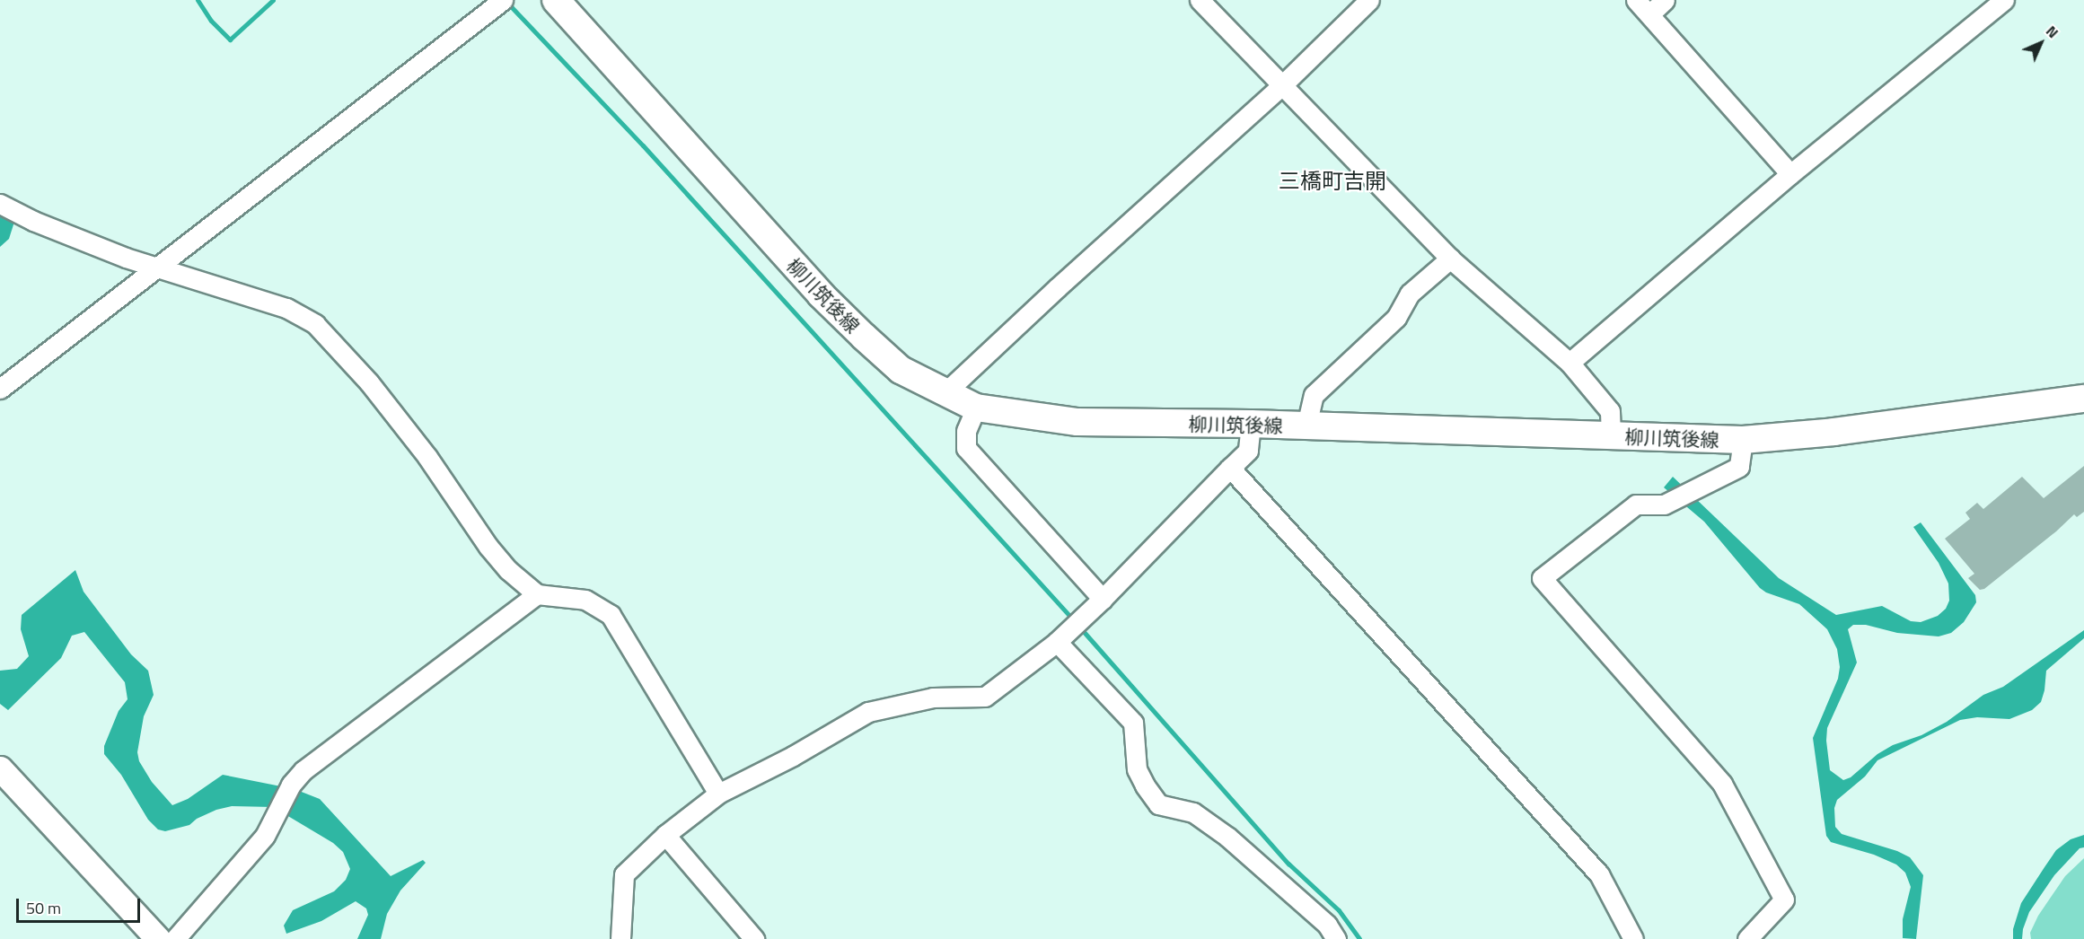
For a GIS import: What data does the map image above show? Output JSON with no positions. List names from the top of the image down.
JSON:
{
  "streets": {
    "main road": ["柳川筑後線"]
  },
  "districts": ["三橋町吉開"],
  "scale_bar": "50 m",
  "north": "top right"
}
